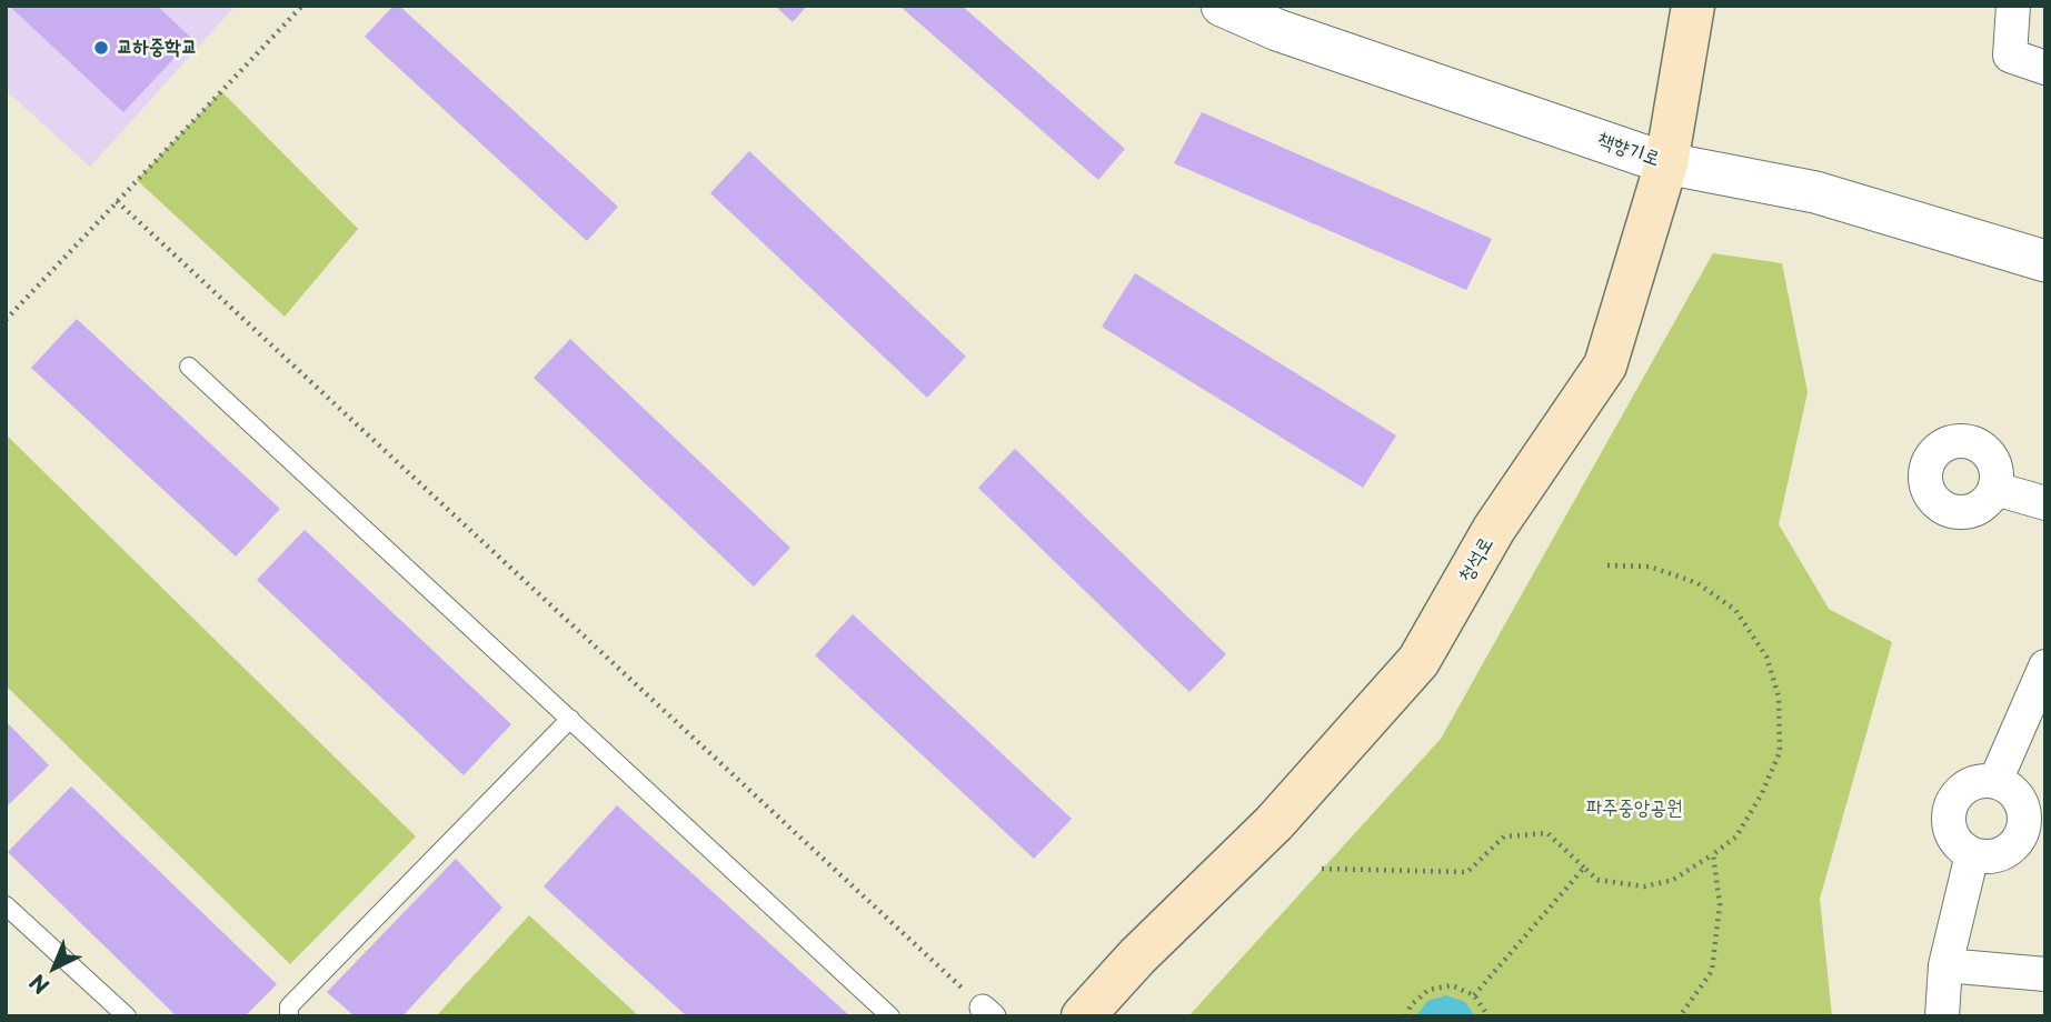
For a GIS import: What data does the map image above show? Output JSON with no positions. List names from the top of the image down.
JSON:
{
  "streets": {
    "main road": ["청석로"],
    "street": ["책향기로"]
  },
  "crossings": [
    ["책향기로", "청석로"]
  ],
  "parks": ["파주중앙공원"],
  "places": ["교하중학교"],
  "north": "bottom left"
}
